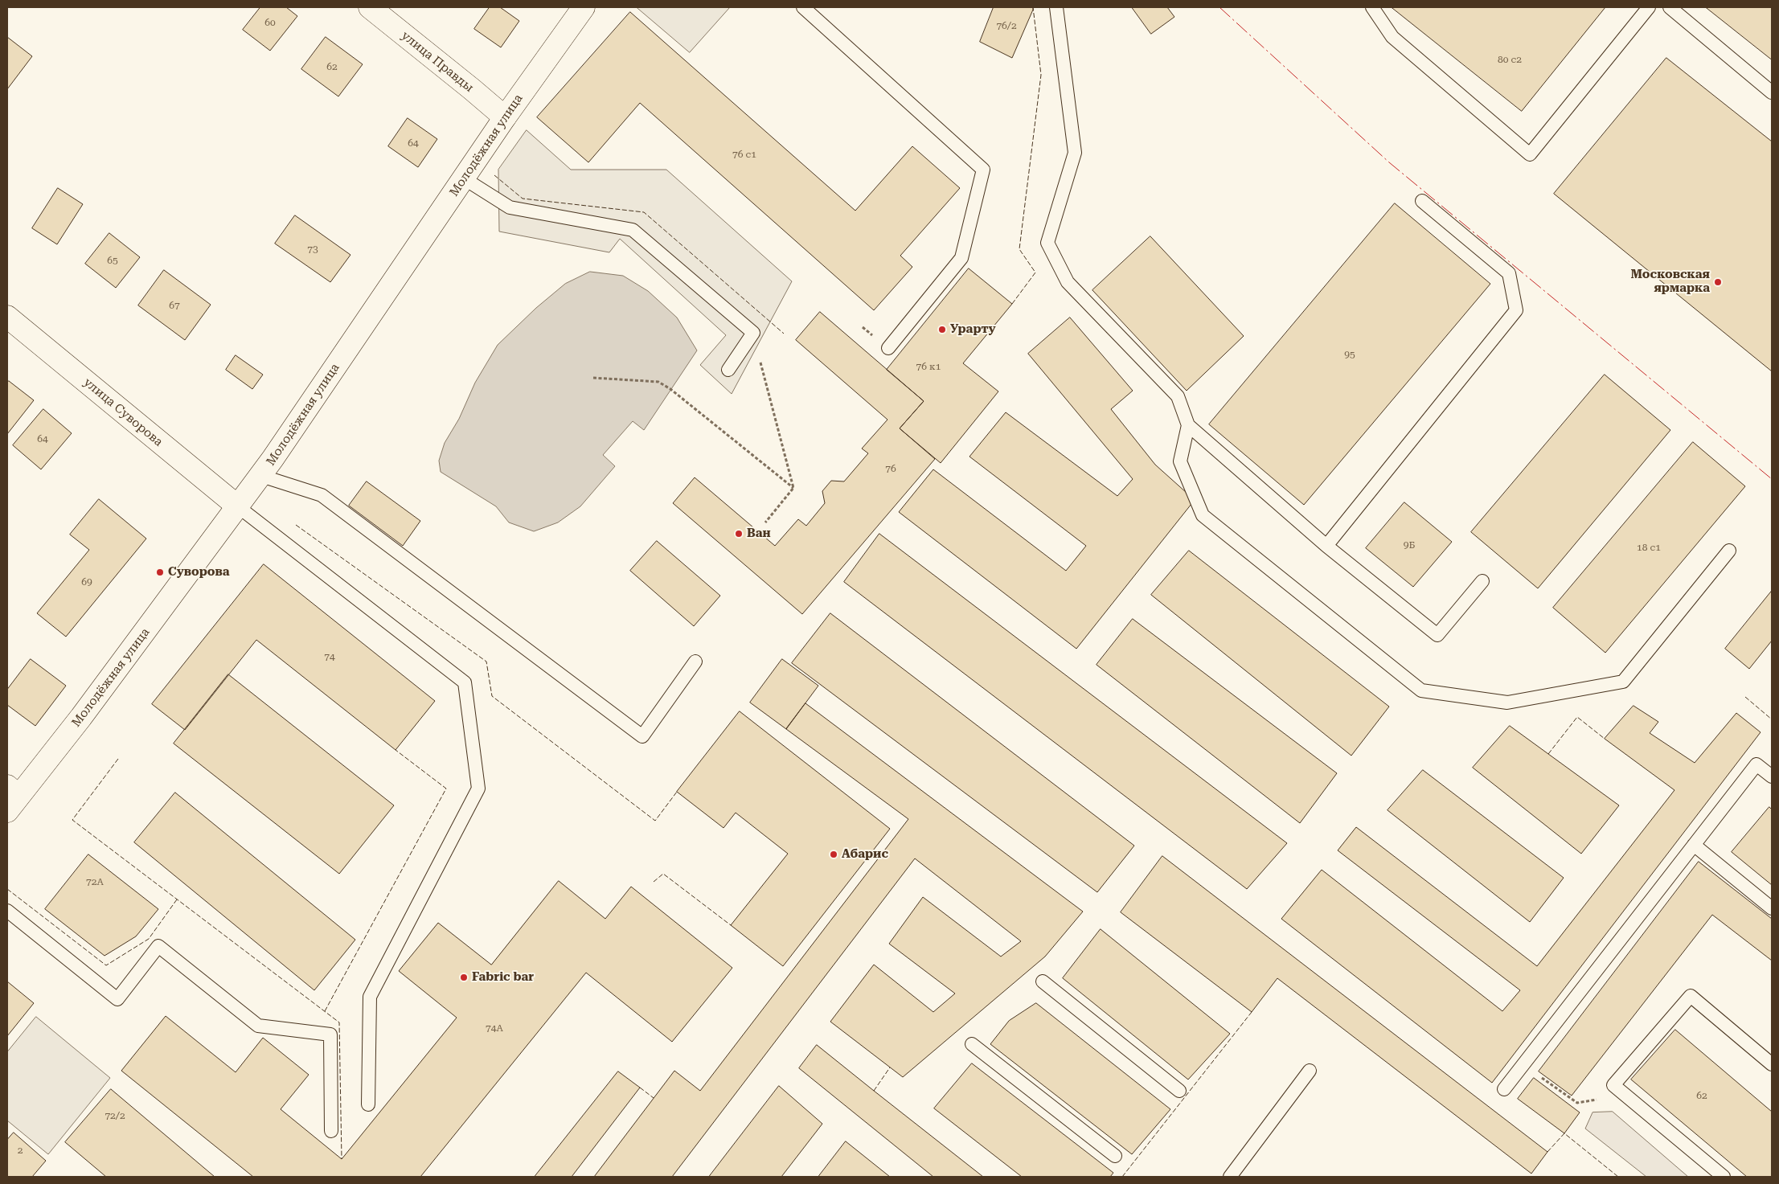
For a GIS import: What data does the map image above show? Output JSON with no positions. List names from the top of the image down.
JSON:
{
  "streets": {
    "street": ["улица Правды", "Молодёжная улица", "улица Суворова"]
  },
  "crossings": [
    ["улица Правды", "Молодёжная улица"],
    ["Молодёжная улица", "улица Суворова"]
  ],
  "places": [
    "Московская ярмарка",
    "Урарту",
    "Ван",
    "Суворова",
    "Абарис",
    "Fabric bar"
  ],
  "house_numbers": [
    "60",
    "76/2",
    "80 с2",
    "62",
    "64",
    "76 с1",
    "73",
    "65",
    "67",
    "95",
    "76 к1",
    "64",
    "76",
    "9Б",
    "18 с1",
    "69",
    "74",
    "72А",
    "74А",
    "62",
    "72/2",
    "2"
  ]
}
